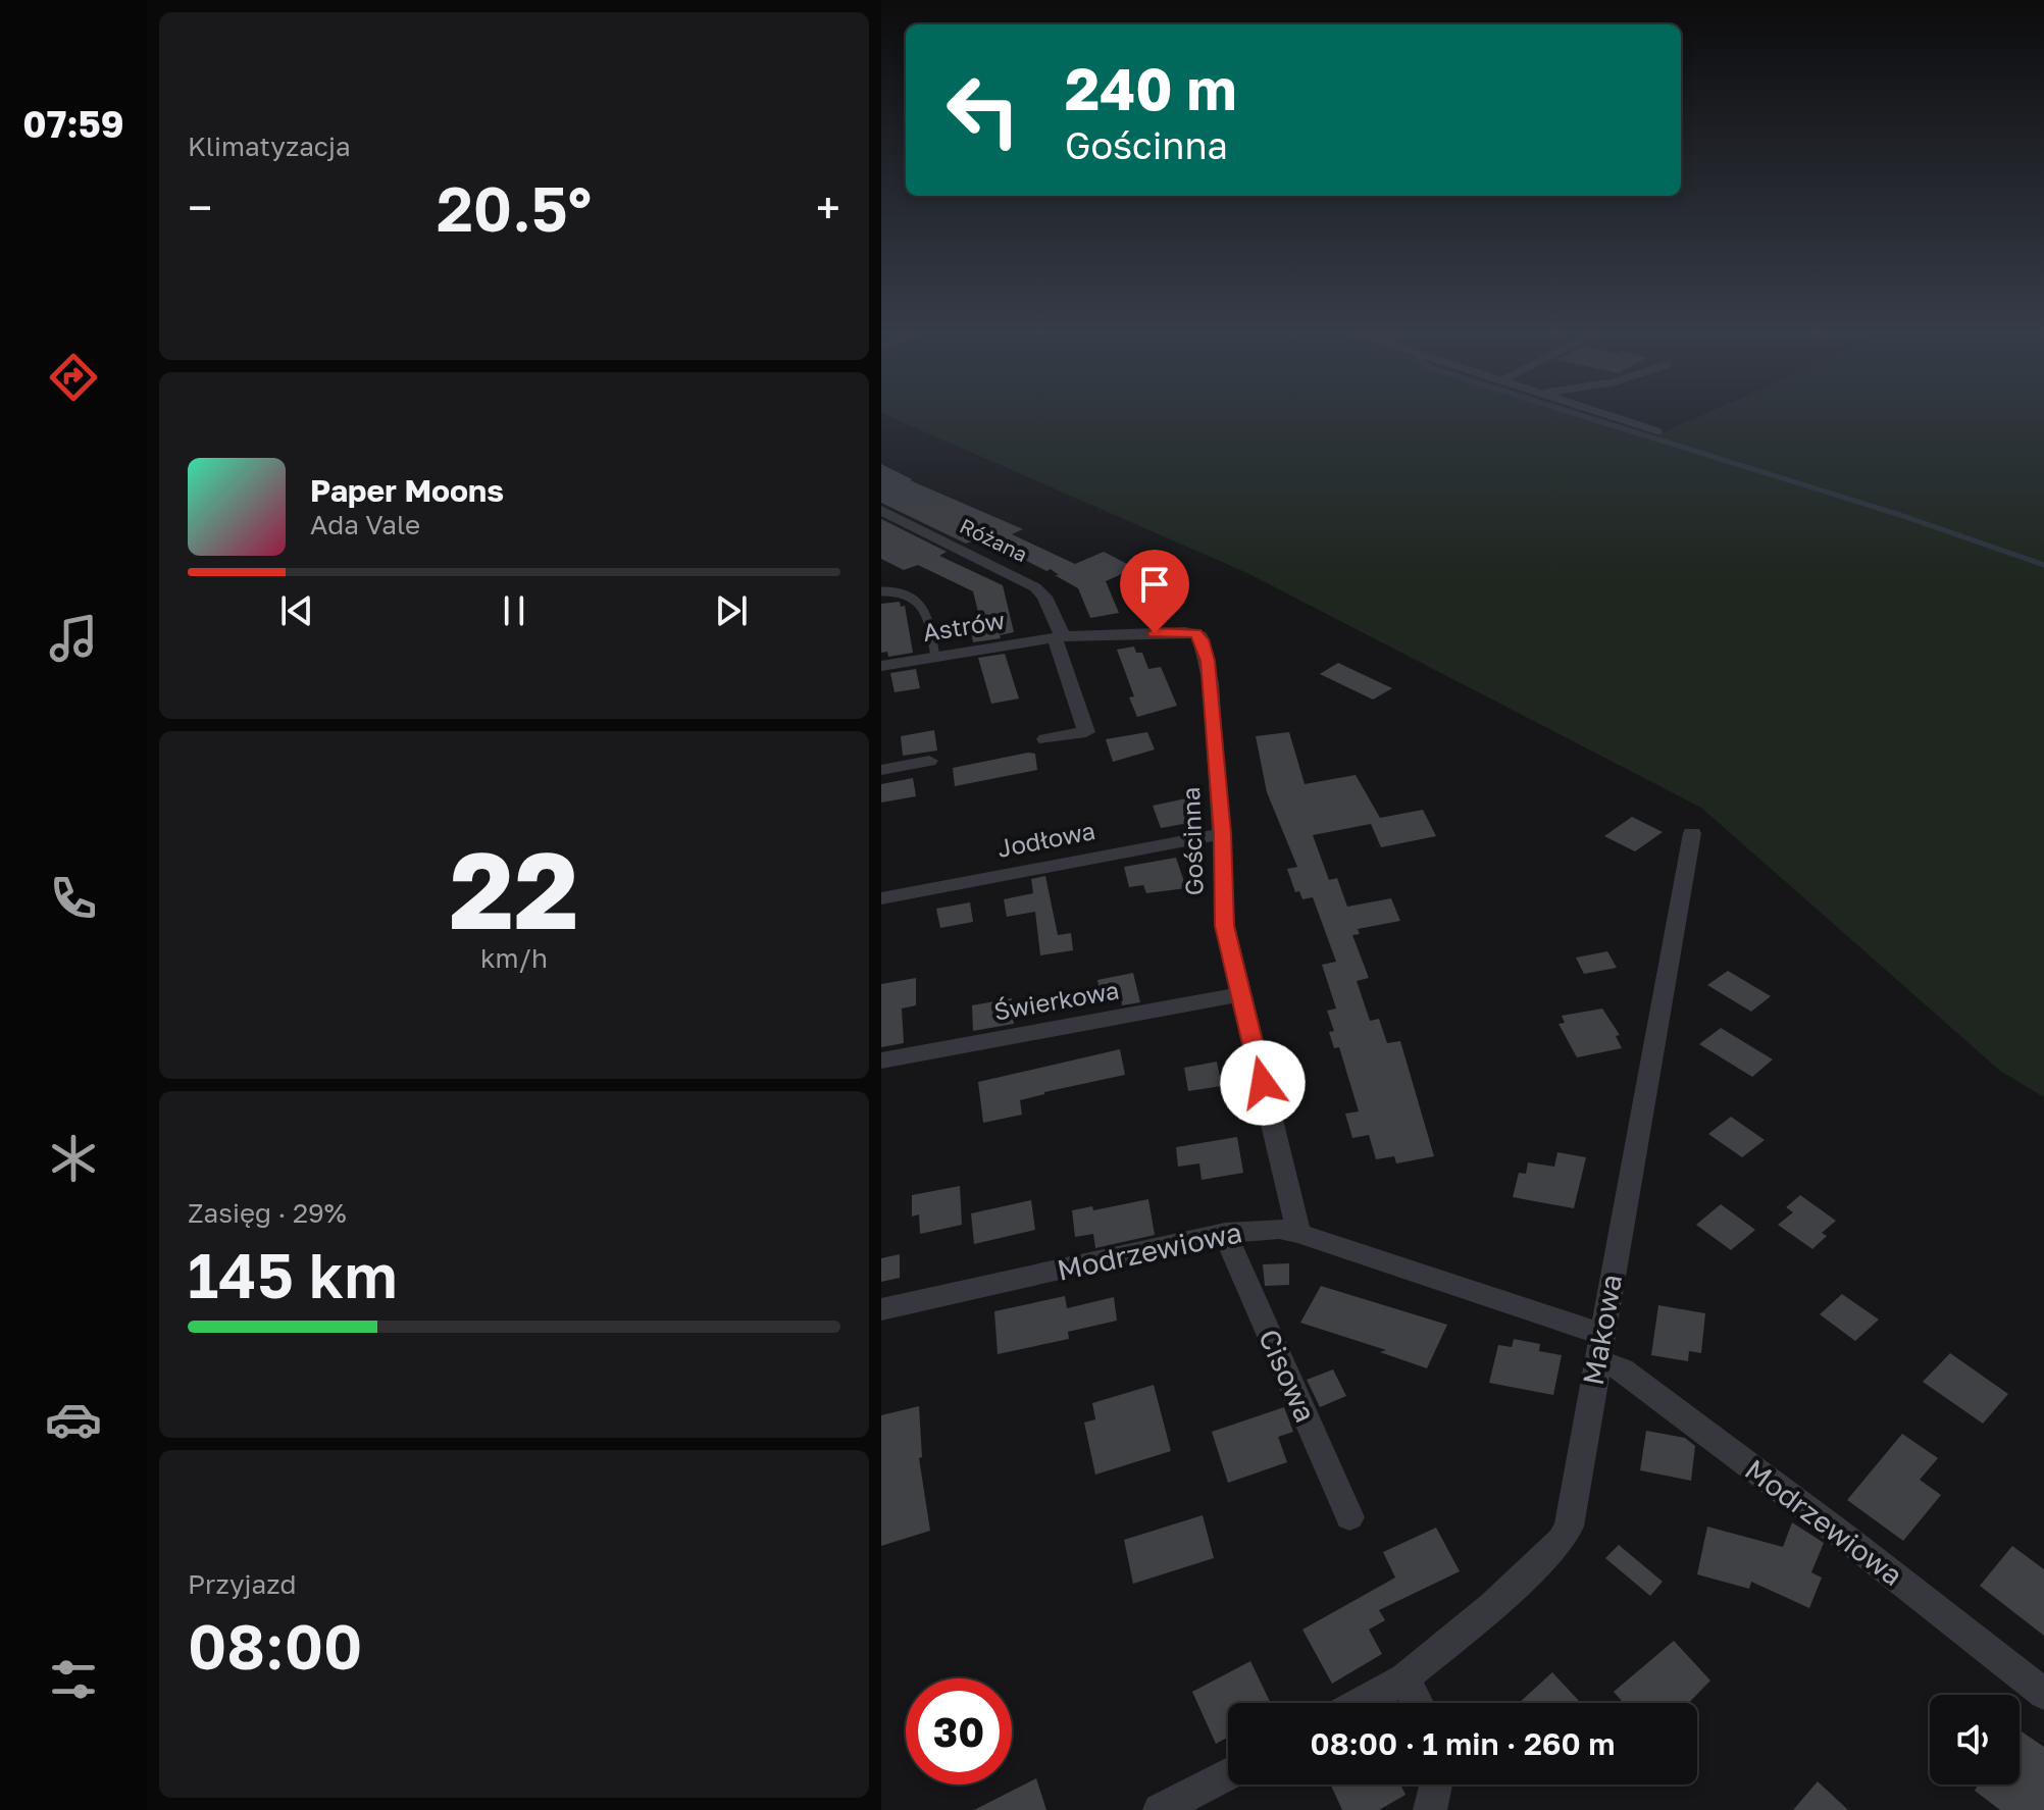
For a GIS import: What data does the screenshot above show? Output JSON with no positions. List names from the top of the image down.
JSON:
{
  "streets": {
    "street": [
      "Różana",
      "Astrów",
      "Jodłowa",
      "Gościnna",
      "Świerkowa",
      "Modrzewiowa",
      "Makowa",
      "Cisowa"
    ]
  },
  "crossings": [
    ["Różana", "Astrów"],
    ["Różana", "Gościnna"],
    ["Astrów", "Gościnna"],
    ["Jodłowa", "Gościnna"],
    ["Gościnna", "Świerkowa"],
    ["Gościnna", "Modrzewiowa"],
    ["Modrzewiowa", "Makowa"],
    ["Modrzewiowa", "Cisowa"]
  ],
  "page": {
    "tabs": "07:59",
    "tile": [
      "Klimatyzacja",
      ["22", "km/h"],
      ["Zasięg · 29%", "145 km"],
      ["Przyjazd", "08:00"]
    ],
    "turn": ["240 m", "Gościnna"],
    "heat": ["−", "20.5°", "+"],
    "song": ["Paper Moons", "Ada Vale"],
    "limit": "30",
    "trip": "08:00 · 1 min · 260 m"
  }
}
